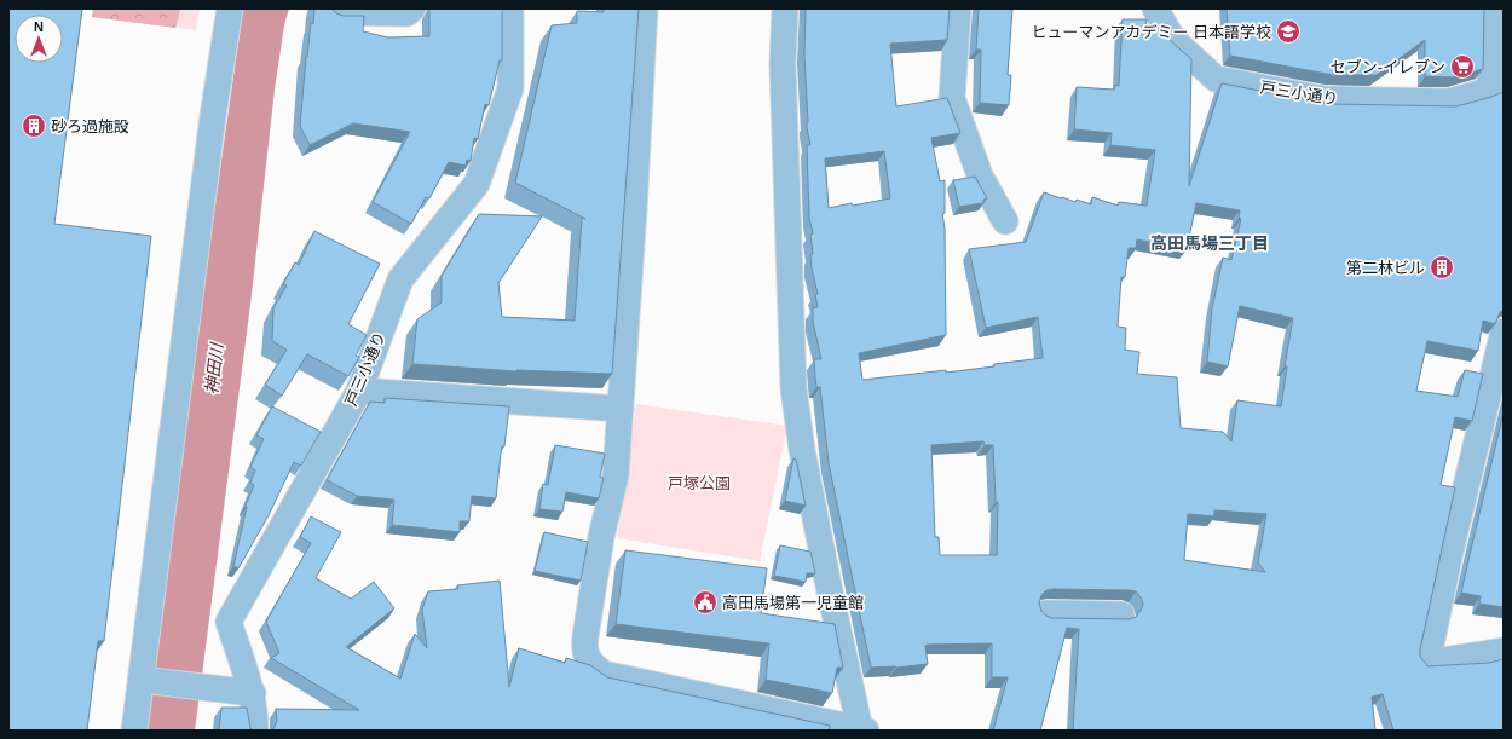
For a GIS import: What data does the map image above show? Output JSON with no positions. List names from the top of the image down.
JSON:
{
  "streets": {
    "street": ["戸三小通り"]
  },
  "districts": ["高田馬場三丁目"],
  "water": ["神田川"],
  "parks": ["戸塚公園"],
  "places": {
    "school or university": ["ヒューマンアカデミー 日本語学校"],
    "supermarket": ["セブン-イレブン"],
    "building": ["砂ろ過施設", "第二林ビル"],
    "public building": ["高田馬場第一児童館"]
  },
  "north": "top"
}
